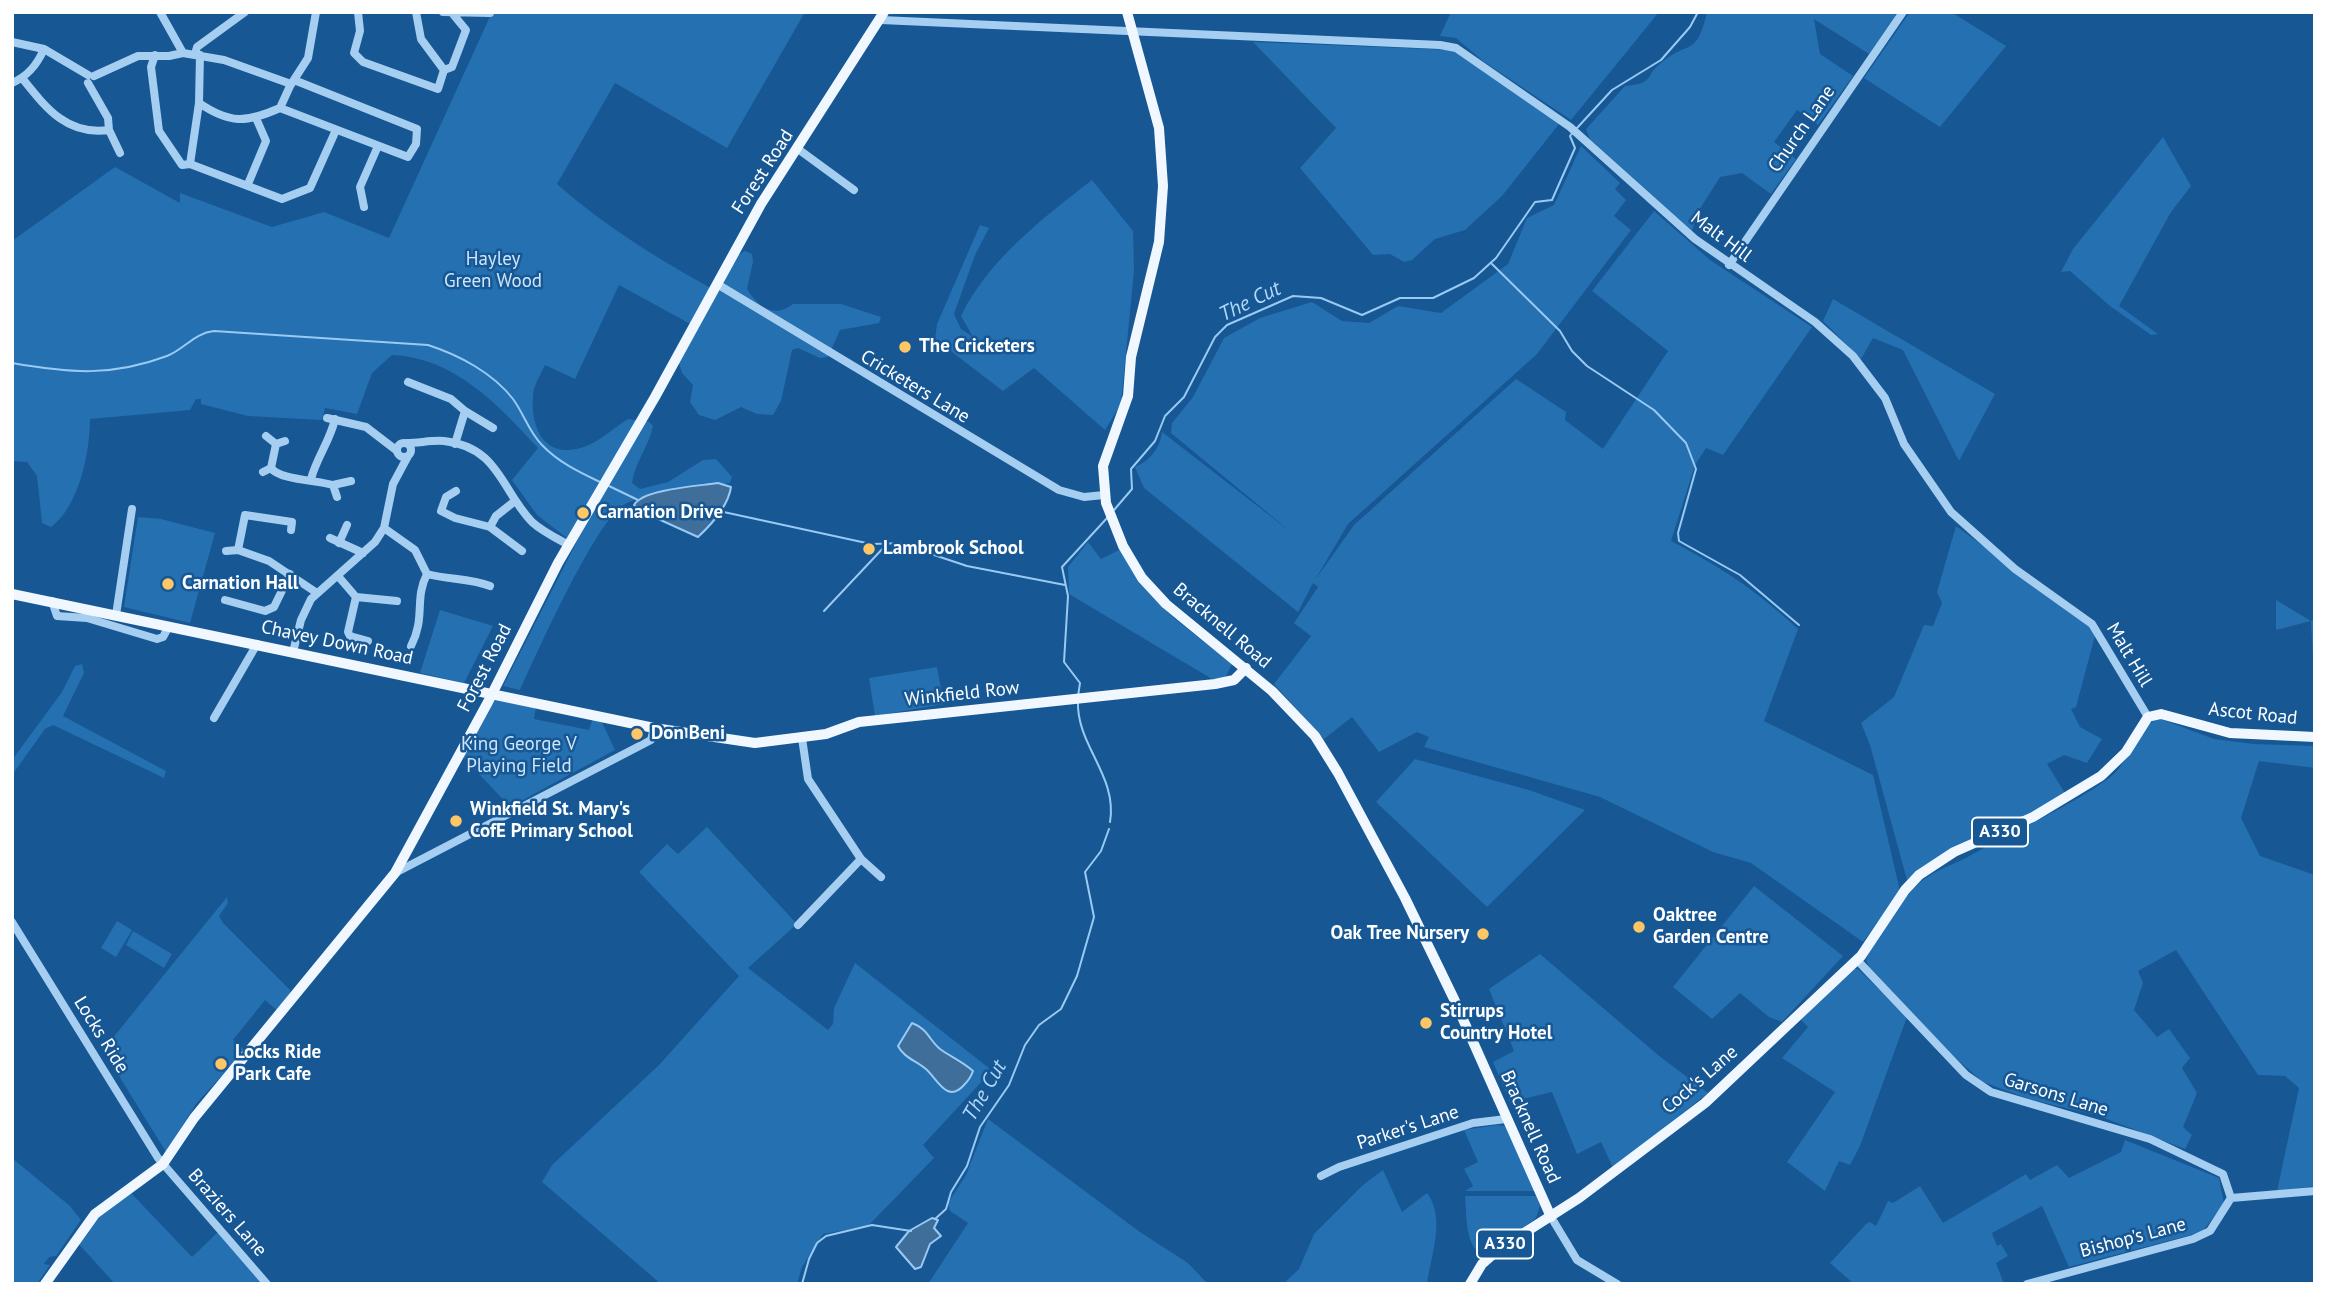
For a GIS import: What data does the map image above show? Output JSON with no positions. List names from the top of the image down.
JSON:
{
  "streets": {
    "main road": [
      "Forest Road",
      "Bracknell Road",
      "Chavey Down Road",
      "Winkfield Row",
      "Ascot Road",
      "A330",
      "Cock's Lane"
    ],
    "street": [
      "Church Lane",
      "Malt Hill",
      "Cricketers Lane",
      "Locks Ride",
      "Garsons Lane",
      "Parker's Lane",
      "Braziers Lane",
      "Bishop's Lane"
    ]
  },
  "crossings": [
    ["Church Lane", "Malt Hill"],
    ["Forest Road", "Malt Hill"],
    ["Forest Road", "Cricketers Lane"],
    ["Forest Road", "Chavey Down Road"],
    ["Forest Road", "Winkfield Row"],
    ["Forest Road", "Locks Ride"],
    ["Forest Road", "Braziers Lane"],
    ["Malt Hill", "Bracknell Road"],
    ["Malt Hill", "Ascot Road"],
    ["Malt Hill", "A330"],
    ["Cricketers Lane", "Bracknell Road"],
    ["Bracknell Road", "Winkfield Row"],
    ["Bracknell Road", "A330"],
    ["Bracknell Road", "Cock's Lane"],
    ["Bracknell Road", "Parker's Lane"],
    ["Chavey Down Road", "Winkfield Row"],
    ["Ascot Road", "A330"],
    ["A330", "Cock's Lane"],
    ["A330", "Garsons Lane"],
    ["Locks Ride", "Braziers Lane"],
    ["Cock's Lane", "Garsons Lane"],
    ["Garsons Lane", "Bishop's Lane"]
  ],
  "water": ["The Cut"],
  "parks": ["Hayley Green Wood", "King George V Playing Field"],
  "places": [
    "The Cricketers",
    "Carnation Drive",
    "Lambrook School",
    "Carnation Hall",
    "Don Beni",
    "Winkfield St. Mary's CofE Primary School",
    "Oaktree Garden Centre",
    "Oak Tree Nursery",
    "Stirrups Country Hotel",
    "Locks Ride Park Cafe"
  ]
}
